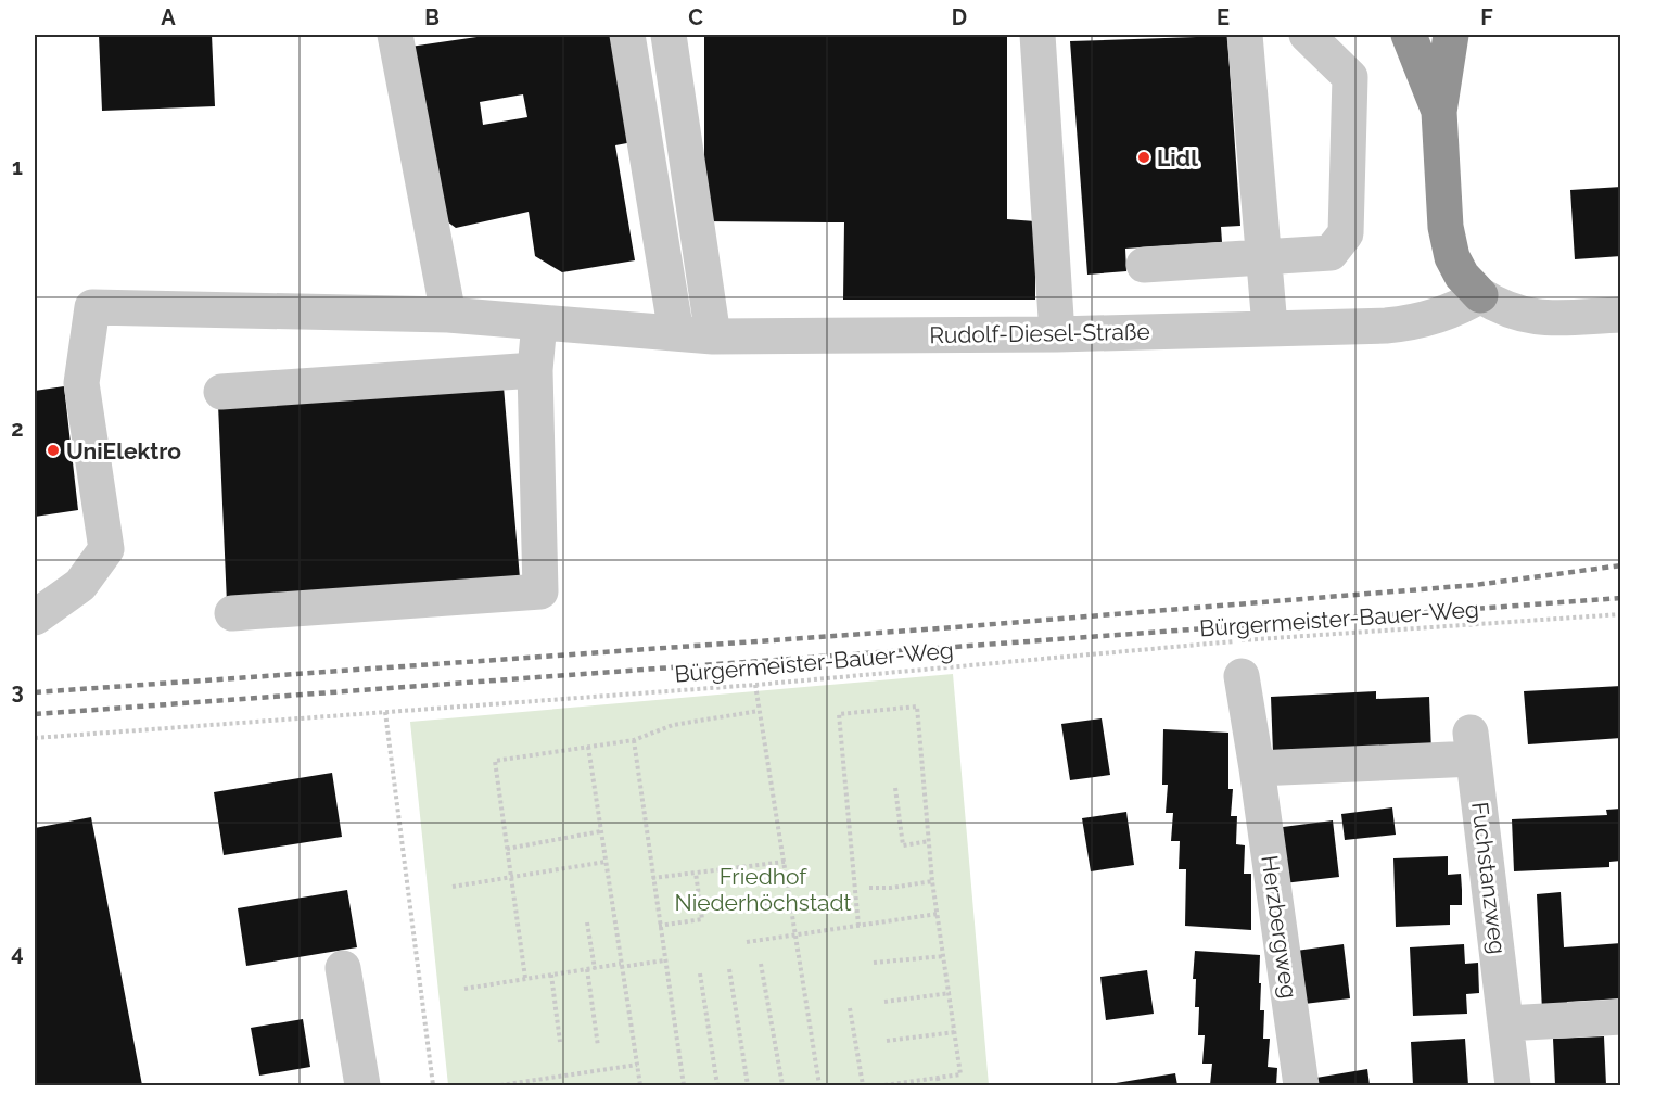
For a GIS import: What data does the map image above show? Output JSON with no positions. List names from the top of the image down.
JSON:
{
  "streets": {
    "street": ["Rudolf-Diesel-Straße", "Fuchstanzweg", "Herzbergweg"],
    "path": ["Bürgermeister-Bauer-Weg"]
  },
  "crossings": [
    ["Fuchstanzweg", "Herzbergweg"]
  ],
  "parks": ["Friedhof Niederhöchstadt"],
  "places": ["Lidl", "UniElektro"],
  "grid": {
    "columns": [
      "A",
      "B",
      "C",
      "D",
      "E",
      "F"
    ],
    "rows": [
      "1",
      "2",
      "3",
      "4"
    ]
  }
}
